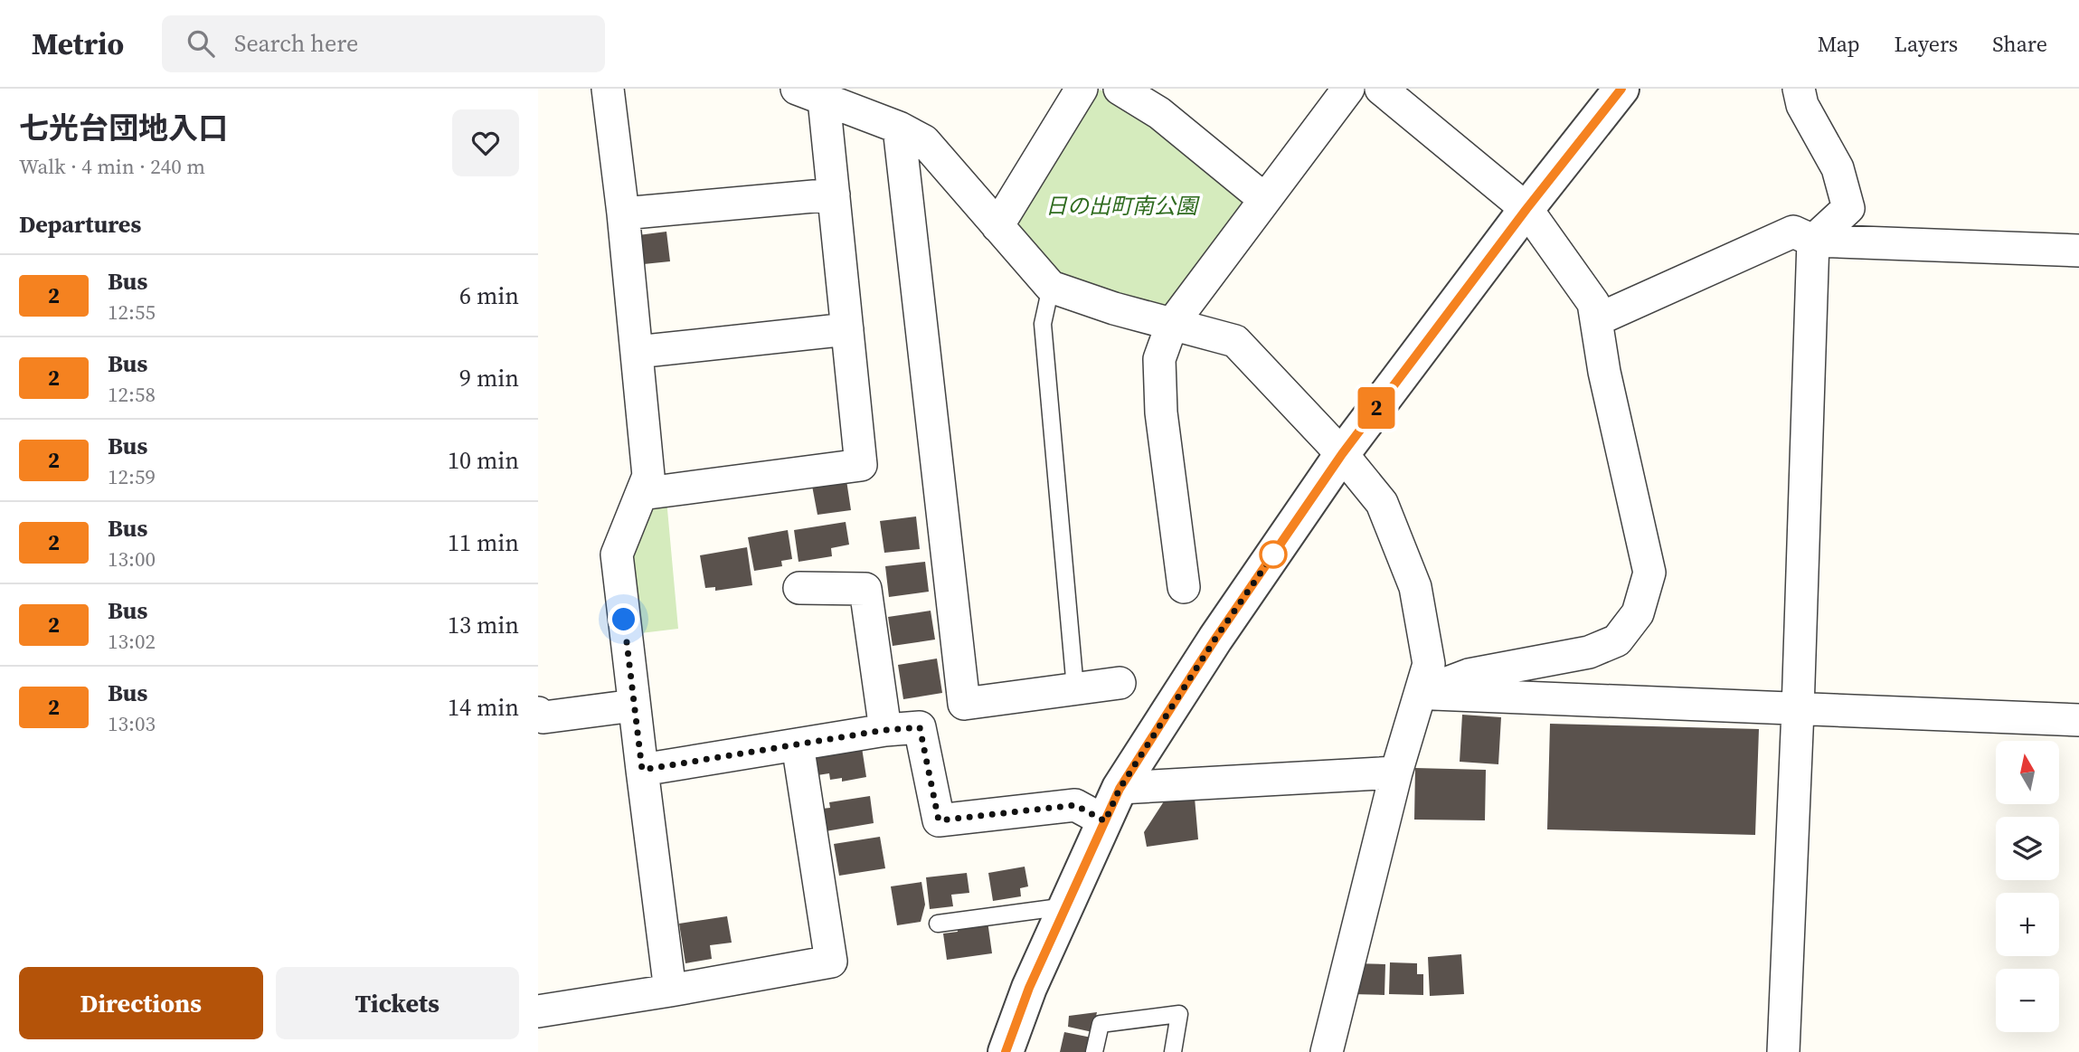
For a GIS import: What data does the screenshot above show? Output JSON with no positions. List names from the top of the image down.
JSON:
{
  "parks": ["日の出町南公園"],
  "lines": ["bus line 2"],
  "north": "top",
  "page": {
    "header": "Metrio",
    "search": "Search here",
    "nav": ["Map", "Layers", "Share"],
    "heading": [
      ["七光台団地入口", "Walk · 4 min · 240 m"],
      "Departures"
    ],
    "on_map": "2",
    "list": [
      {
        "mark": "2",
        "name": "Bus",
        "note": "12:55",
        "value": "6 min"
      },
      {
        "mark": "2",
        "name": "Bus",
        "note": "12:58",
        "value": "9 min"
      },
      {
        "mark": "2",
        "name": "Bus",
        "note": "12:59",
        "value": "10 min"
      },
      {
        "mark": "2",
        "name": "Bus",
        "note": "13:00",
        "value": "11 min"
      },
      {
        "mark": "2",
        "name": "Bus",
        "note": "13:02",
        "value": "13 min"
      },
      {
        "mark": "2",
        "name": "Bus",
        "note": "13:03",
        "value": "14 min"
      }
    ],
    "map_buttons": ["+", "−"],
    "buttons": ["Directions", "Tickets"]
  }
}
